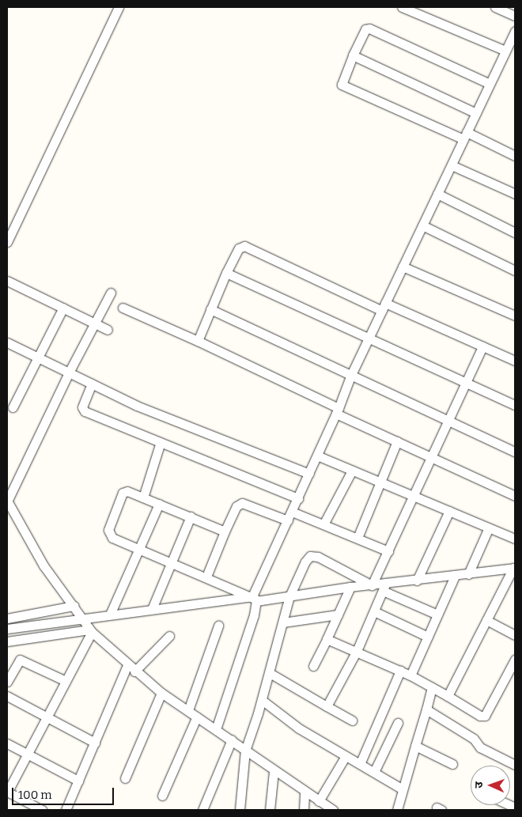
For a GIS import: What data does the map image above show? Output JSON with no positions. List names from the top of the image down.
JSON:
{
  "scale_bar": "100 m",
  "north": "left"
}
